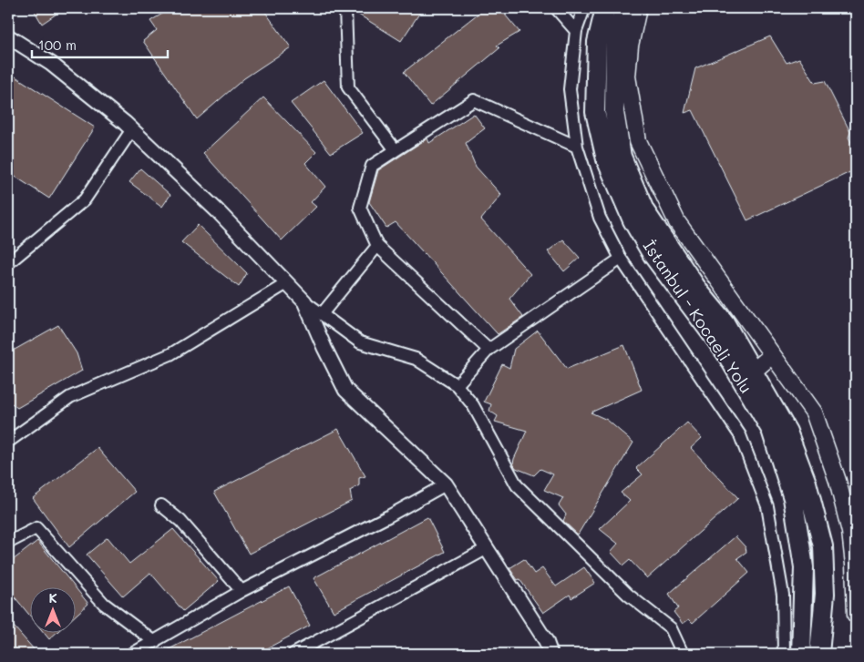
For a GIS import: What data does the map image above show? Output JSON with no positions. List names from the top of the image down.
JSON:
{
  "streets": {
    "highway": ["İstanbul - Kocaeli Yolu"]
  },
  "scale_bar": "100 m",
  "north": "top"
}
